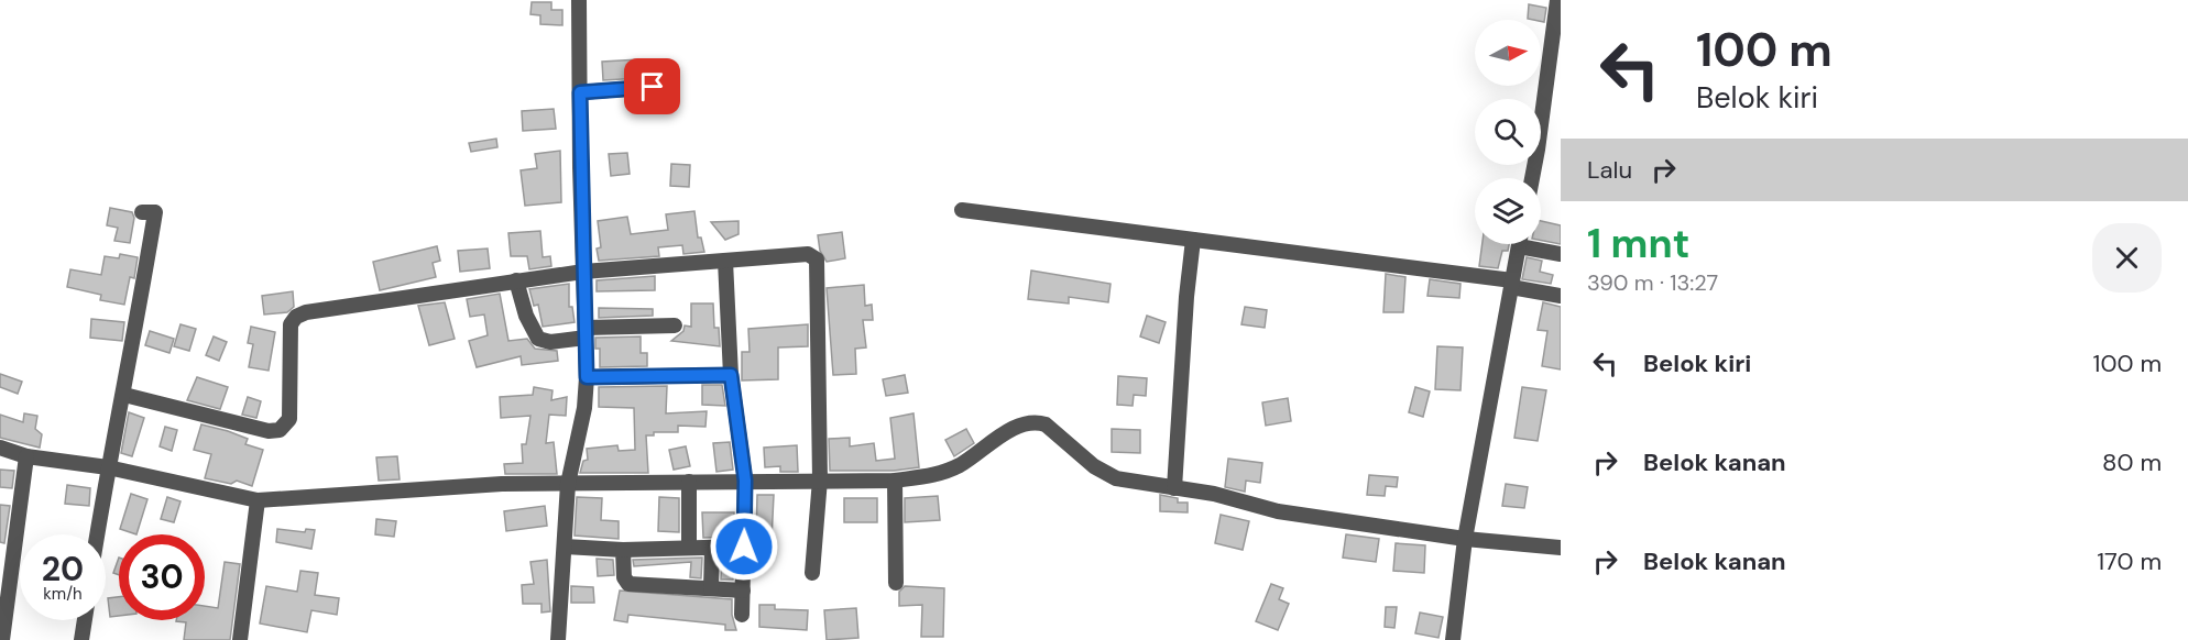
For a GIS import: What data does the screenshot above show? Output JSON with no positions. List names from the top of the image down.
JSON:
{
  "north": "right",
  "page": {
    "turn": ["100 m", "Belok kiri"],
    "then": "Lalu",
    "heading": ["1 mnt", "390 m · 13:27"],
    "list": [
      {
        "name": "Belok kiri",
        "value": "100 m"
      },
      {
        "name": "Belok kanan",
        "value": "80 m"
      },
      {
        "name": "Belok kanan",
        "value": "170 m"
      }
    ],
    "speed": "20 km/h",
    "limit": "30"
  }
}
